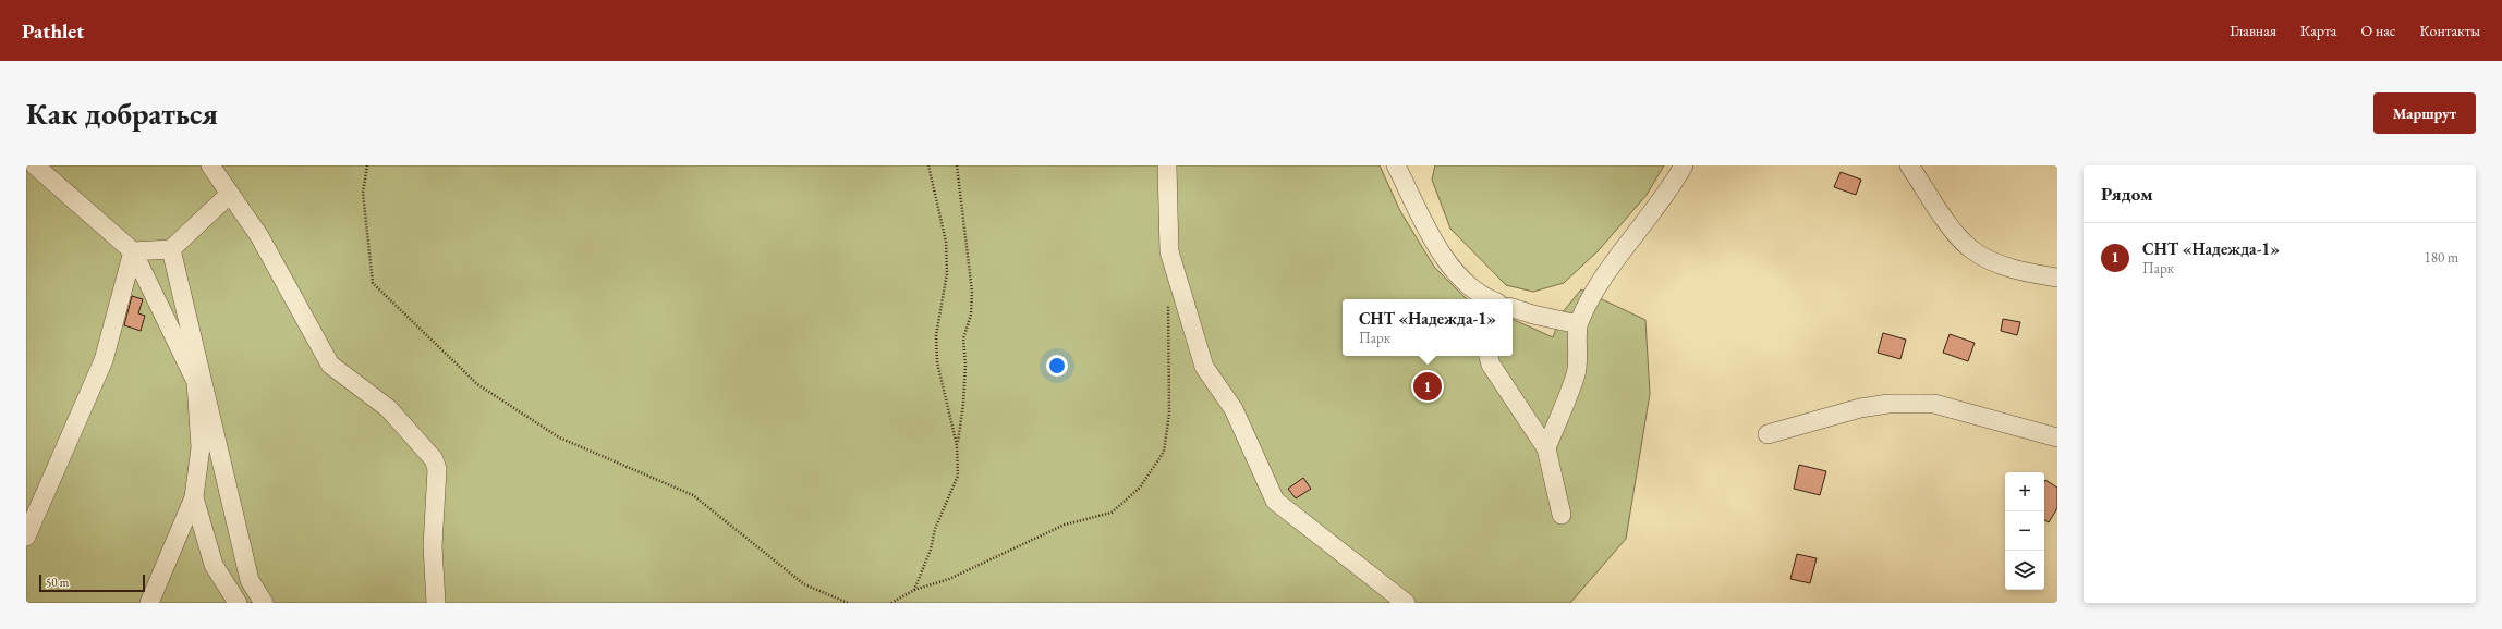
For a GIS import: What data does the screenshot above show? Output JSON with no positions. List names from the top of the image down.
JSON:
{
  "scale_bar": "50 m",
  "page": {
    "header": "Pathlet",
    "nav": [
      "Главная",
      "Карта",
      "О нас",
      "Контакты"
    ],
    "buttons": "Маршрут",
    "title": "Как добраться",
    "heading": "Рядом",
    "list": [
      {
        "mark": "1",
        "name": "СНТ «Надежда-1»",
        "note": "Парк",
        "value": "180 m"
      }
    ],
    "popup": ["СНТ «Надежда-1»", "Парк"],
    "pins": "1",
    "map_buttons": ["+", "−"],
    "scale": "50 m"
  }
}
